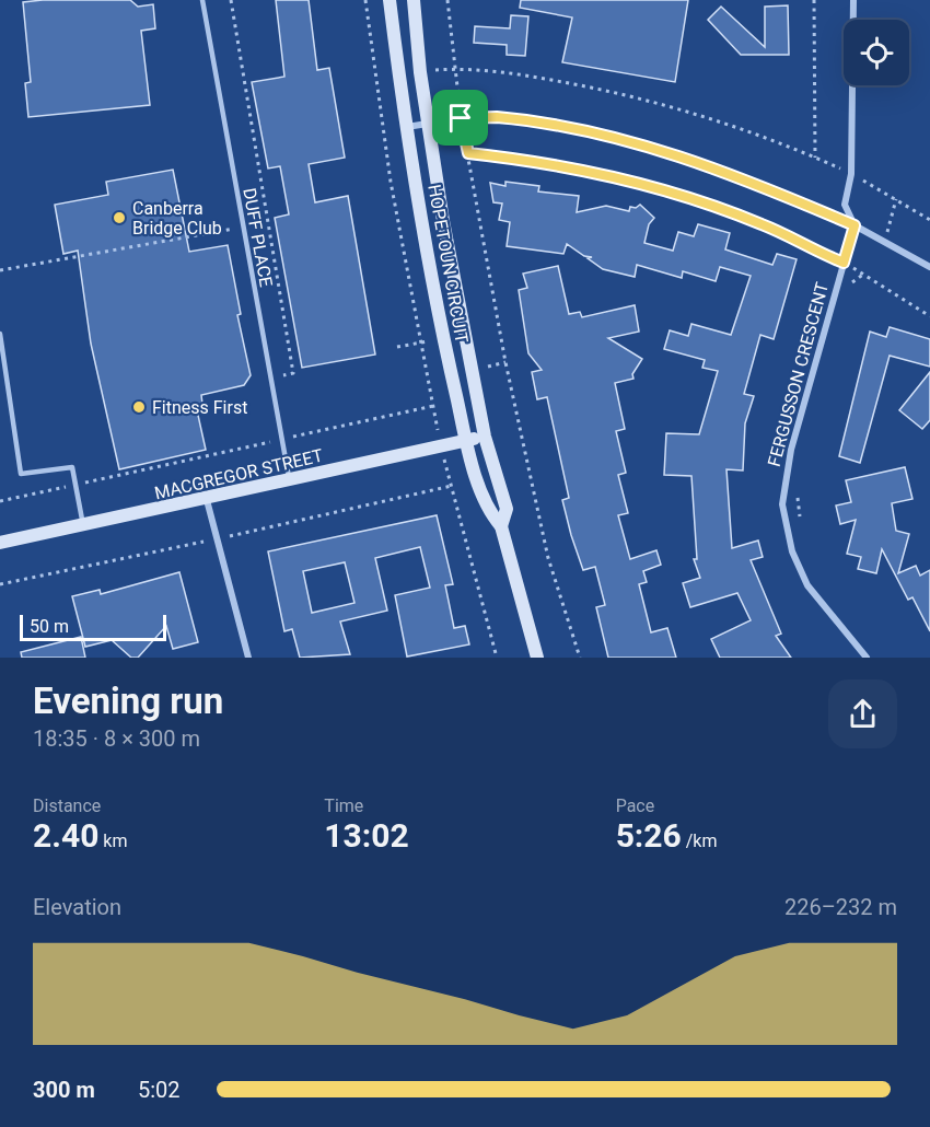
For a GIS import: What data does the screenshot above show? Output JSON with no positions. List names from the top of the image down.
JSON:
{
  "streets": {
    "main road": ["HOPETOUN CIRCUIT", "MACGREGOR STREET"],
    "street": ["FERGUSSON CRESCENT"],
    "lane": ["DUFF PLACE"]
  },
  "crossings": [
    ["DUFF PLACE", "MACGREGOR STREET"],
    ["HOPETOUN CIRCUIT", "MACGREGOR STREET"]
  ],
  "places": ["Canberra Bridge Club", "Fitness First"],
  "scale_bar": "50 m",
  "page": {
    "scale": "50 m",
    "heading": ["Evening run", "18:35 · 8 × 300 m"],
    "stats": [
      ["Distance", "2.40 km"],
      ["Time", "13:02"],
      ["Pace", "5:26 /km"]
    ],
    "chart": ["Elevation", "226–232 m"],
    "list": [
      {
        "name": "300 m",
        "note": "5:02"
      }
    ]
  }
}
